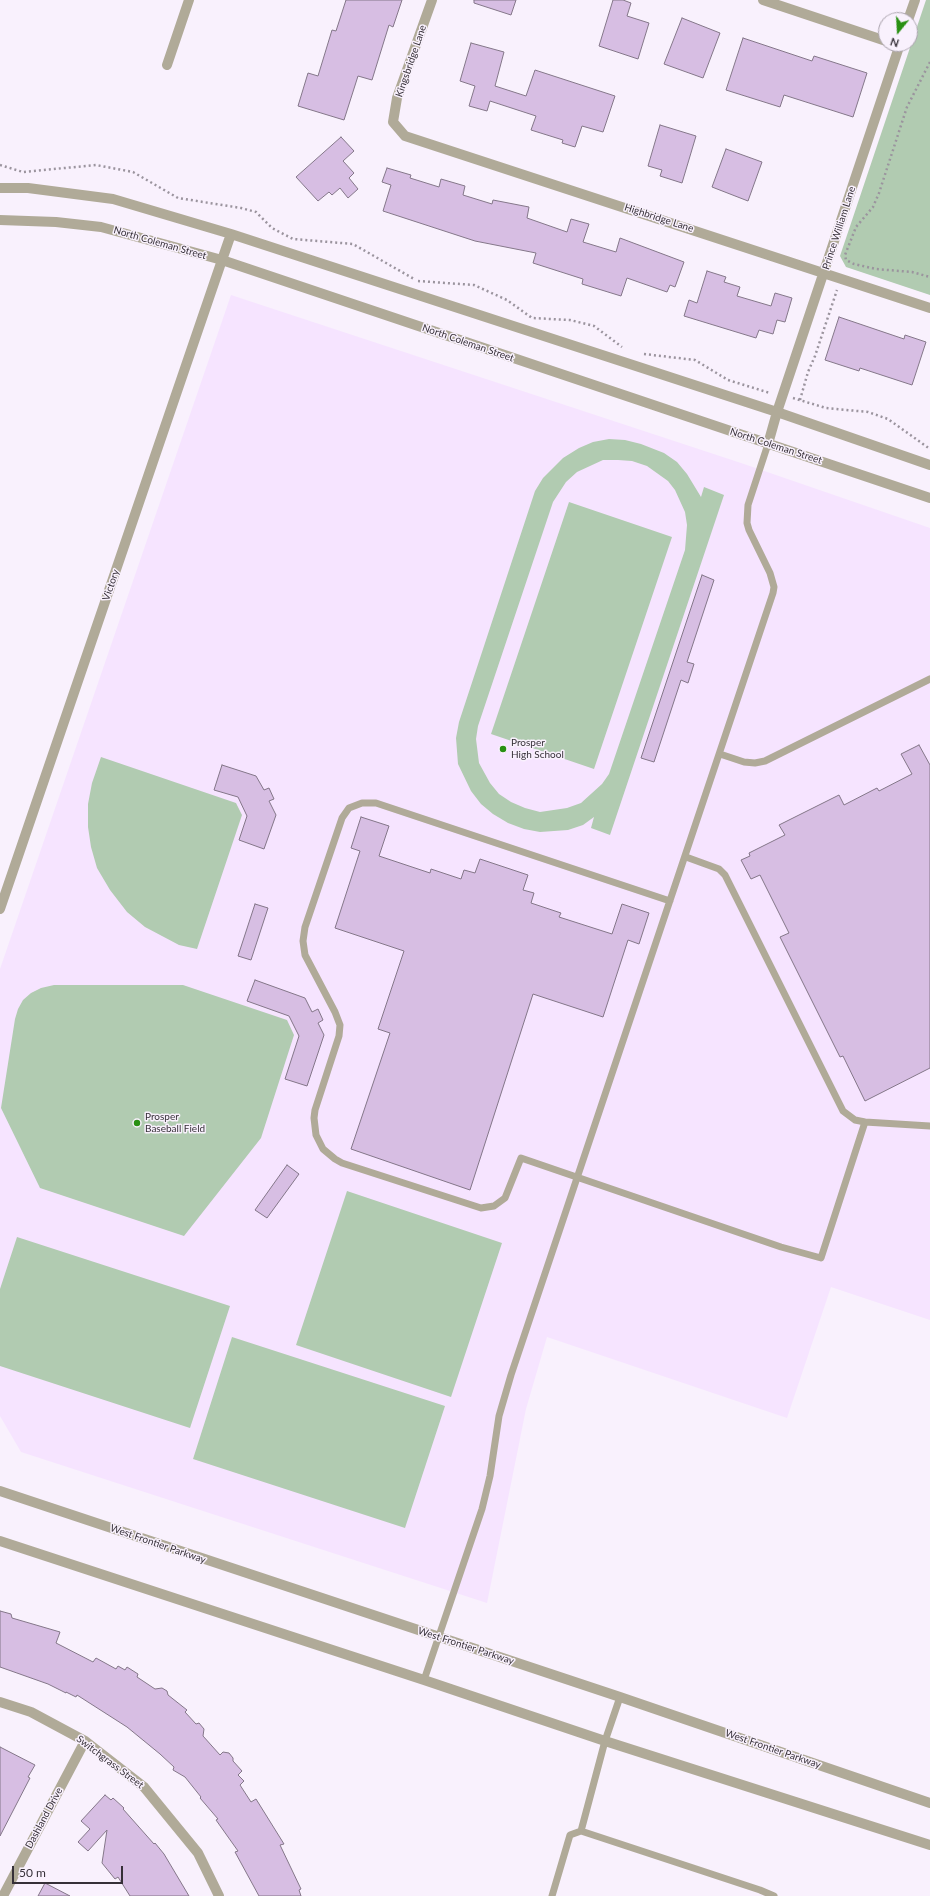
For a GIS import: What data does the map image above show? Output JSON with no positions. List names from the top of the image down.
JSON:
{
  "streets": {
    "street": [
      "Kingsbridge Lane",
      "Highbridge Lane",
      "Prince William Lane",
      "North Coleman Street",
      "Victory",
      "West Frontier Parkway",
      "Switchgrass Street",
      "Dashland Drive"
    ]
  },
  "crossings": [
    ["Kingsbridge Lane", "Highbridge Lane"],
    ["Highbridge Lane", "Prince William Lane"],
    ["Prince William Lane", "North Coleman Street"],
    ["North Coleman Street", "Victory"],
    ["Switchgrass Street", "Dashland Drive"]
  ],
  "places": ["Prosper High School", "Prosper Baseball Field"],
  "scale_bar": "50 m",
  "north": "bottom"
}
